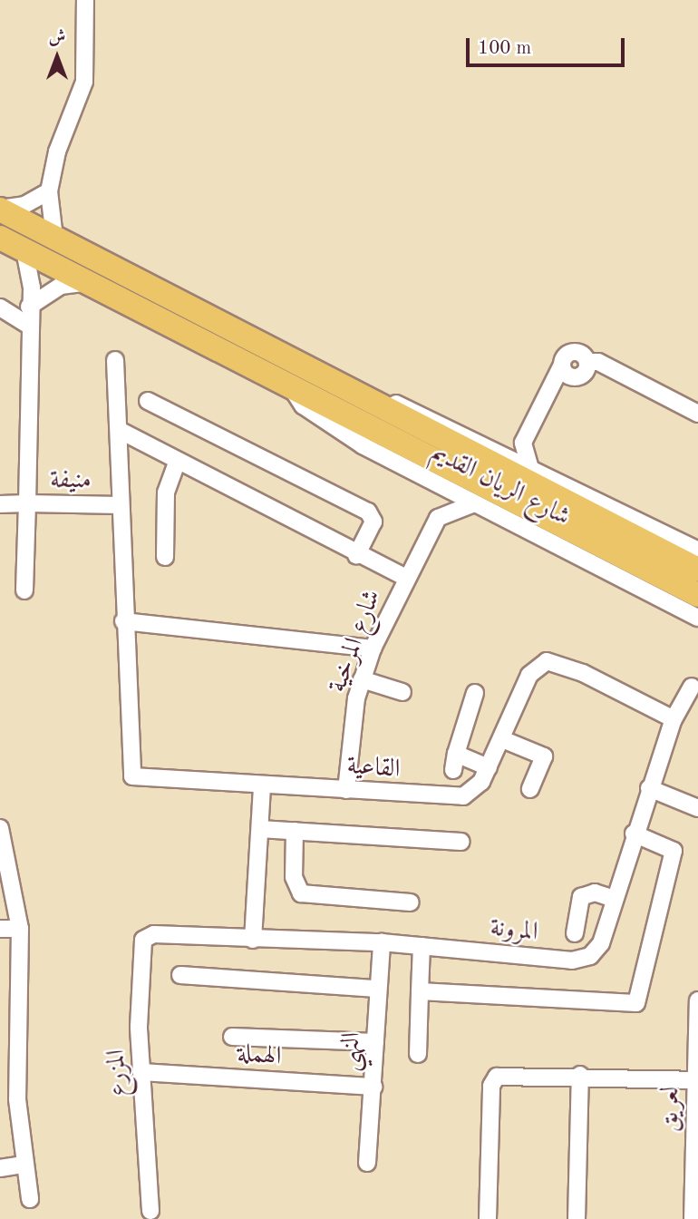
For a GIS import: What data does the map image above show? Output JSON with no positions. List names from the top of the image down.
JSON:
{
  "streets": {
    "highway": ["شارع الريان القديم"],
    "street": [
      "منيفة",
      "شارع المرخية",
      "القاعية",
      "المرونة",
      "النهي",
      "الهملة",
      "المزرع",
      "لعريق"
    ]
  },
  "crossings": [
    ["منيفة", "شارع الريان القديم"],
    ["منيفة", "القاعية"],
    ["شارع المرخية", "القاعية"],
    ["القاعية", "المرونة"],
    ["المرونة", "النهي"],
    ["المرونة", "المزرع"],
    ["النهي", "الهملة"],
    ["الهملة", "المزرع"]
  ],
  "scale_bar": "100 m",
  "north": "top"
}
